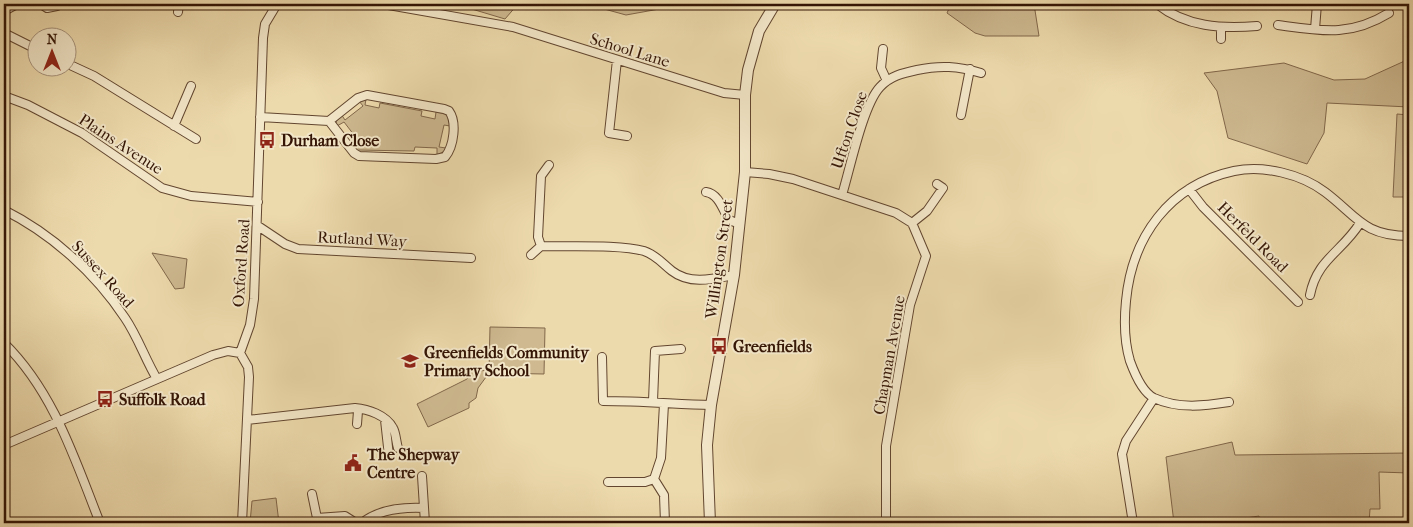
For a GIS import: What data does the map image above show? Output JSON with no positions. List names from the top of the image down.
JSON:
{
  "streets": {
    "street": [
      "School Lane",
      "Ufton Close",
      "Plains Avenue",
      "Herfeld Road",
      "Rutland Way",
      "Willington Street",
      "Oxford Road",
      "Sussex Road",
      "Chapman Avenue"
    ]
  },
  "crossings": [
    ["School Lane", "Willington Street"],
    ["Plains Avenue", "Oxford Road"],
    ["Rutland Way", "Oxford Road"]
  ],
  "places": {
    "bus stop": ["Durham Close", "Greenfields", "Suffolk Road"],
    "school or university": ["Greenfields Community Primary School"],
    "public building": ["The Shepway Centre"]
  },
  "north": "top"
}
